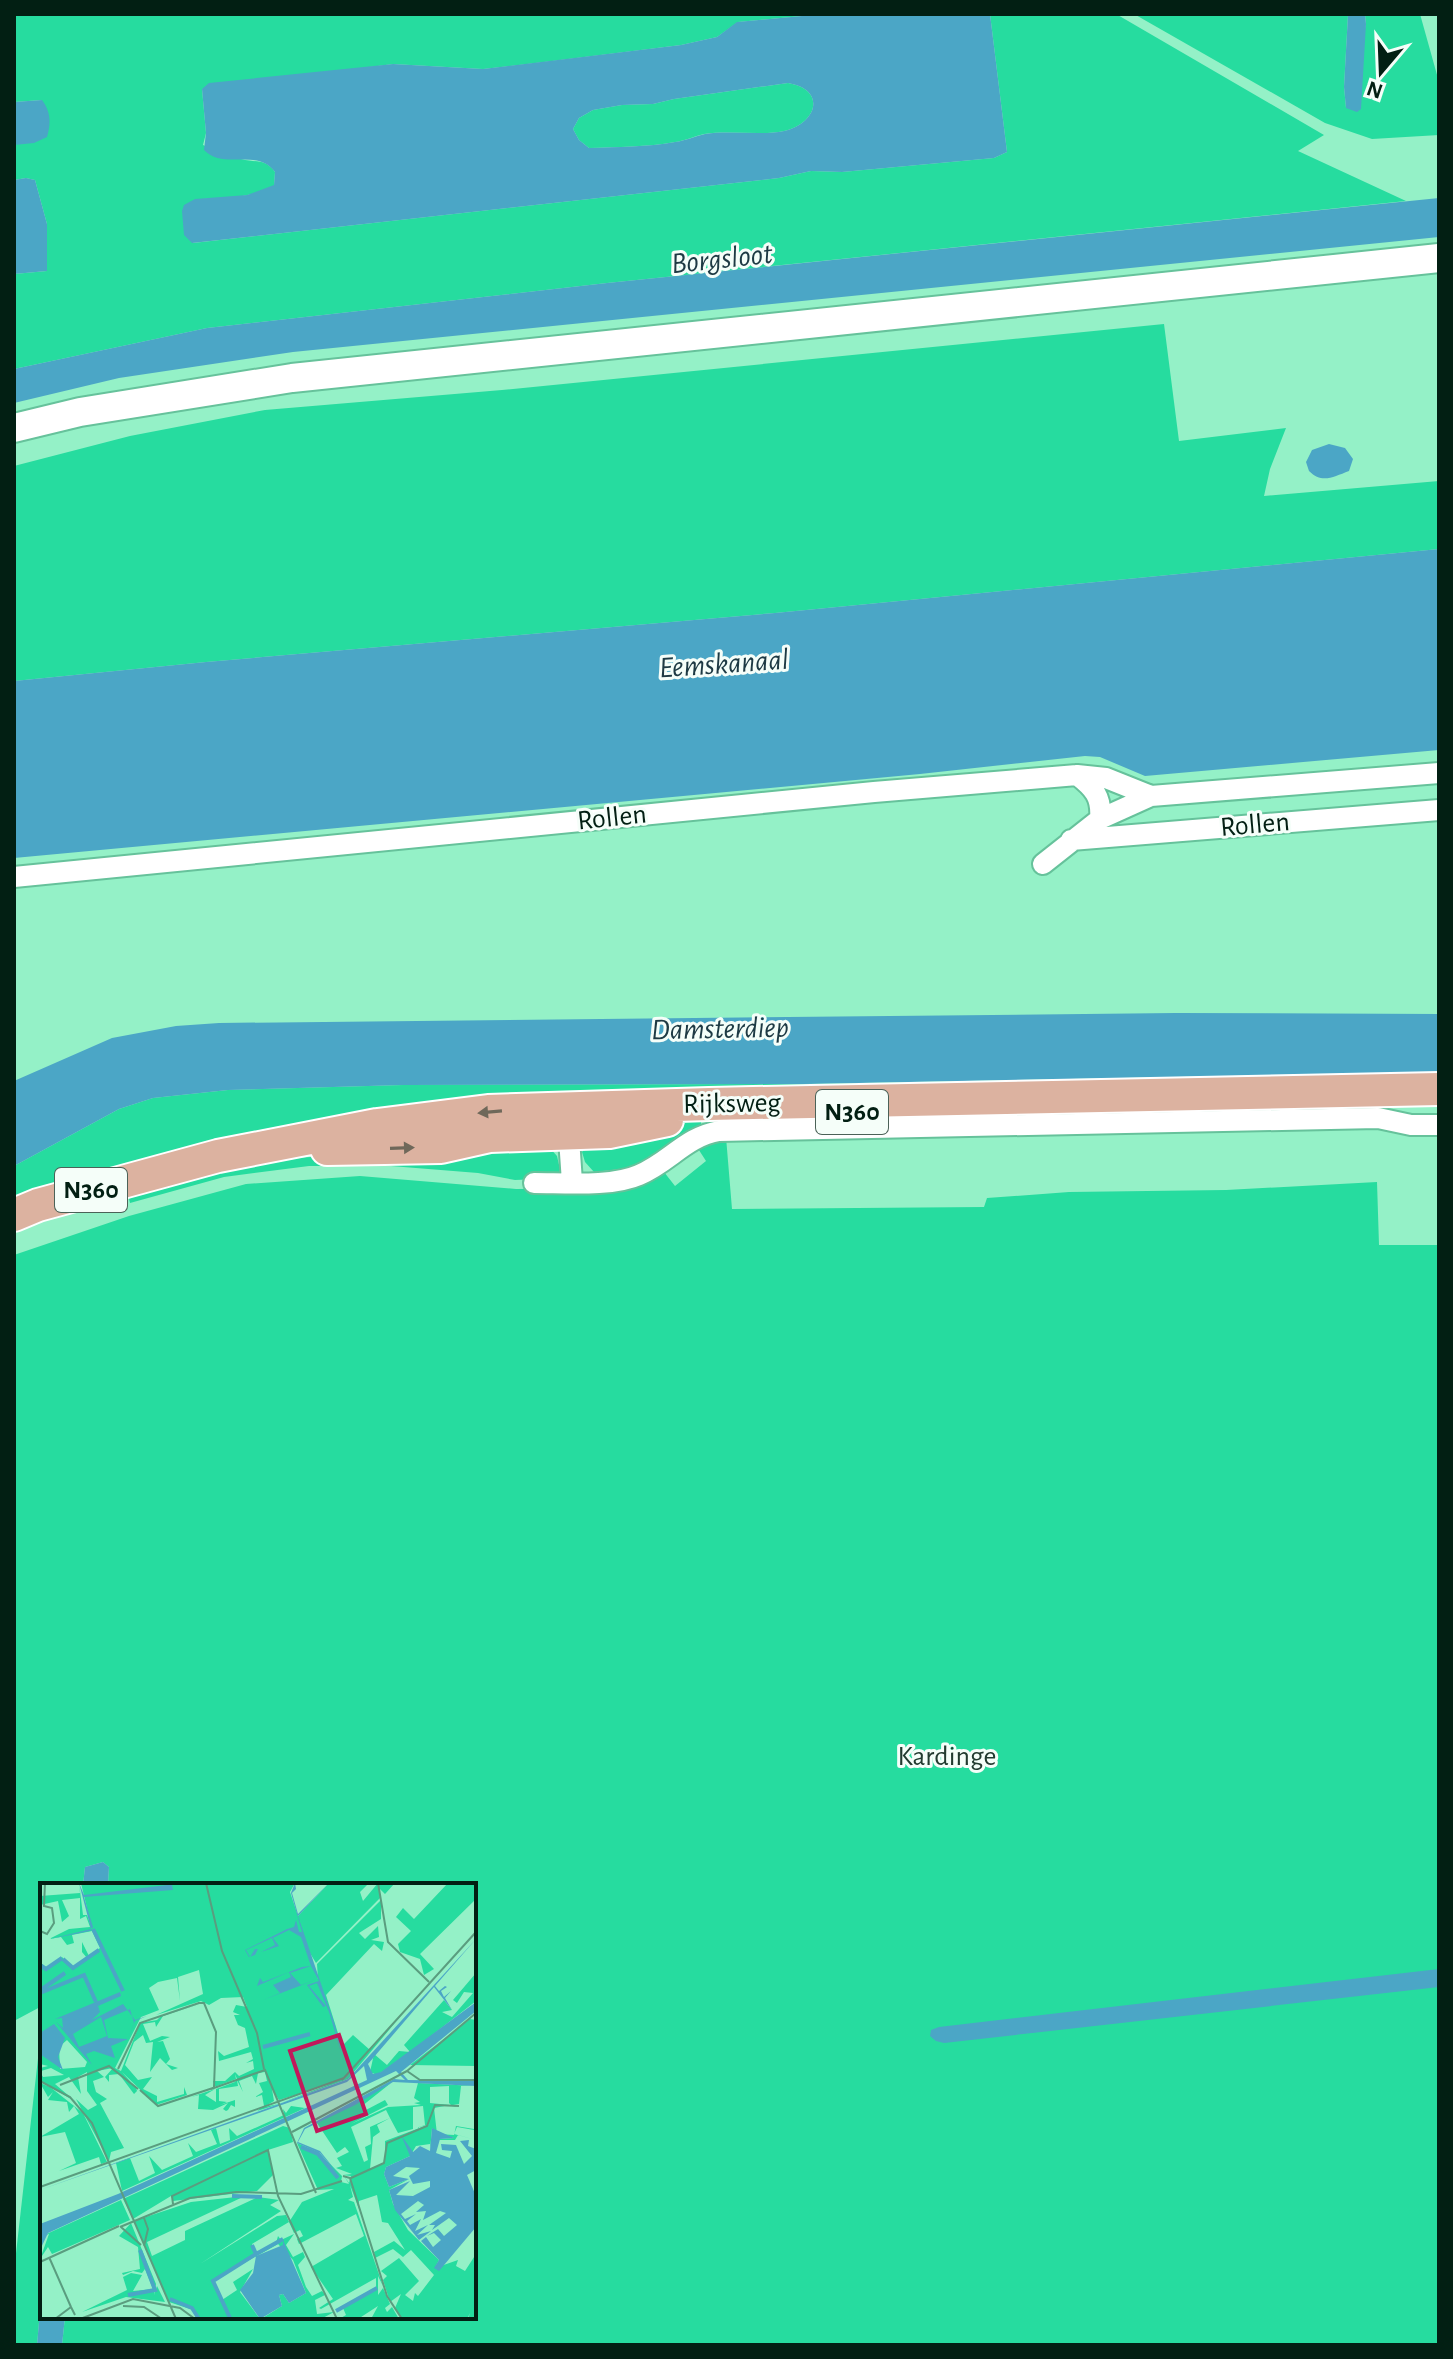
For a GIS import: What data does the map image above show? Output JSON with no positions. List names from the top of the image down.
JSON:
{
  "streets": {
    "main road": ["Rijksweg", "N360"],
    "street": ["Rollen"]
  },
  "water": ["Borgsloot", "Eemskanaal", "Damsterdiep"],
  "parks": ["Kardinge"],
  "north": "bottom"
}
